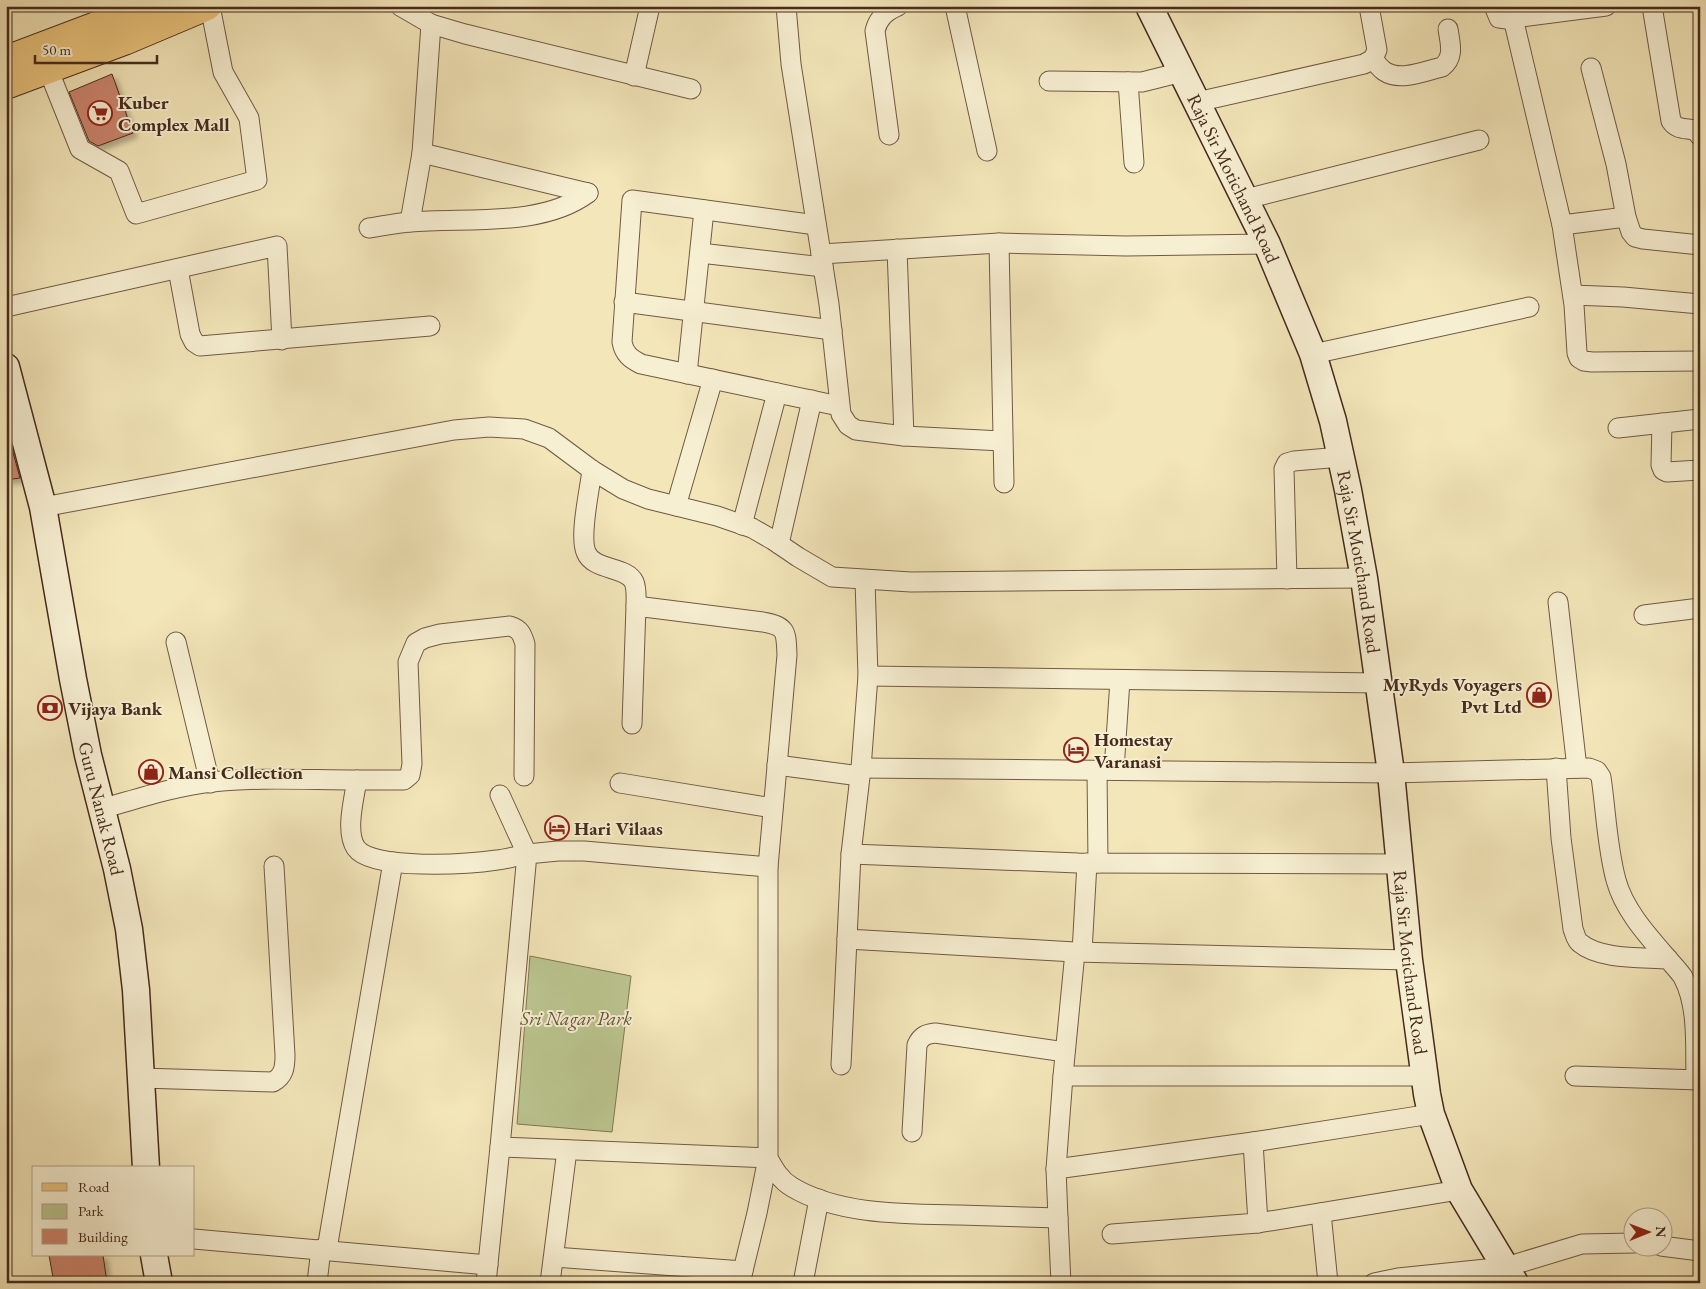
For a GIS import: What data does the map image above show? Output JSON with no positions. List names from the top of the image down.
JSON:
{
  "streets": {
    "street": ["Raja Sir Motichand Road", "Guru Nanak Road"]
  },
  "parks": ["Sri Nagar Park"],
  "places": {
    "supermarket": ["Kuber Complex Mall"],
    "shop": ["MyRyds Voyagers Pvt Ltd", "Mansi Collection"],
    "bank": ["Vijaya Bank"],
    "hotel": ["Homestay Varanasi", "Hari Vilaas"]
  },
  "legend": ["Road", "Park", "Building"],
  "scale_bar": "50 m",
  "north": "right"
}
